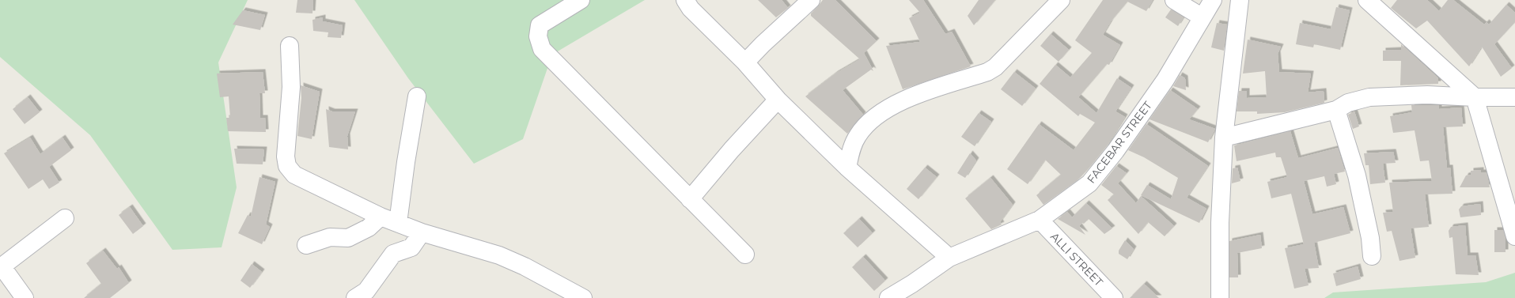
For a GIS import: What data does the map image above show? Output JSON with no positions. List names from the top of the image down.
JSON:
{
  "streets": {
    "street": ["FACEBAR STREET", "ALLI STREET"]
  },
  "crossings": [
    ["FACEBAR STREET", "ALLI STREET"]
  ]
}
